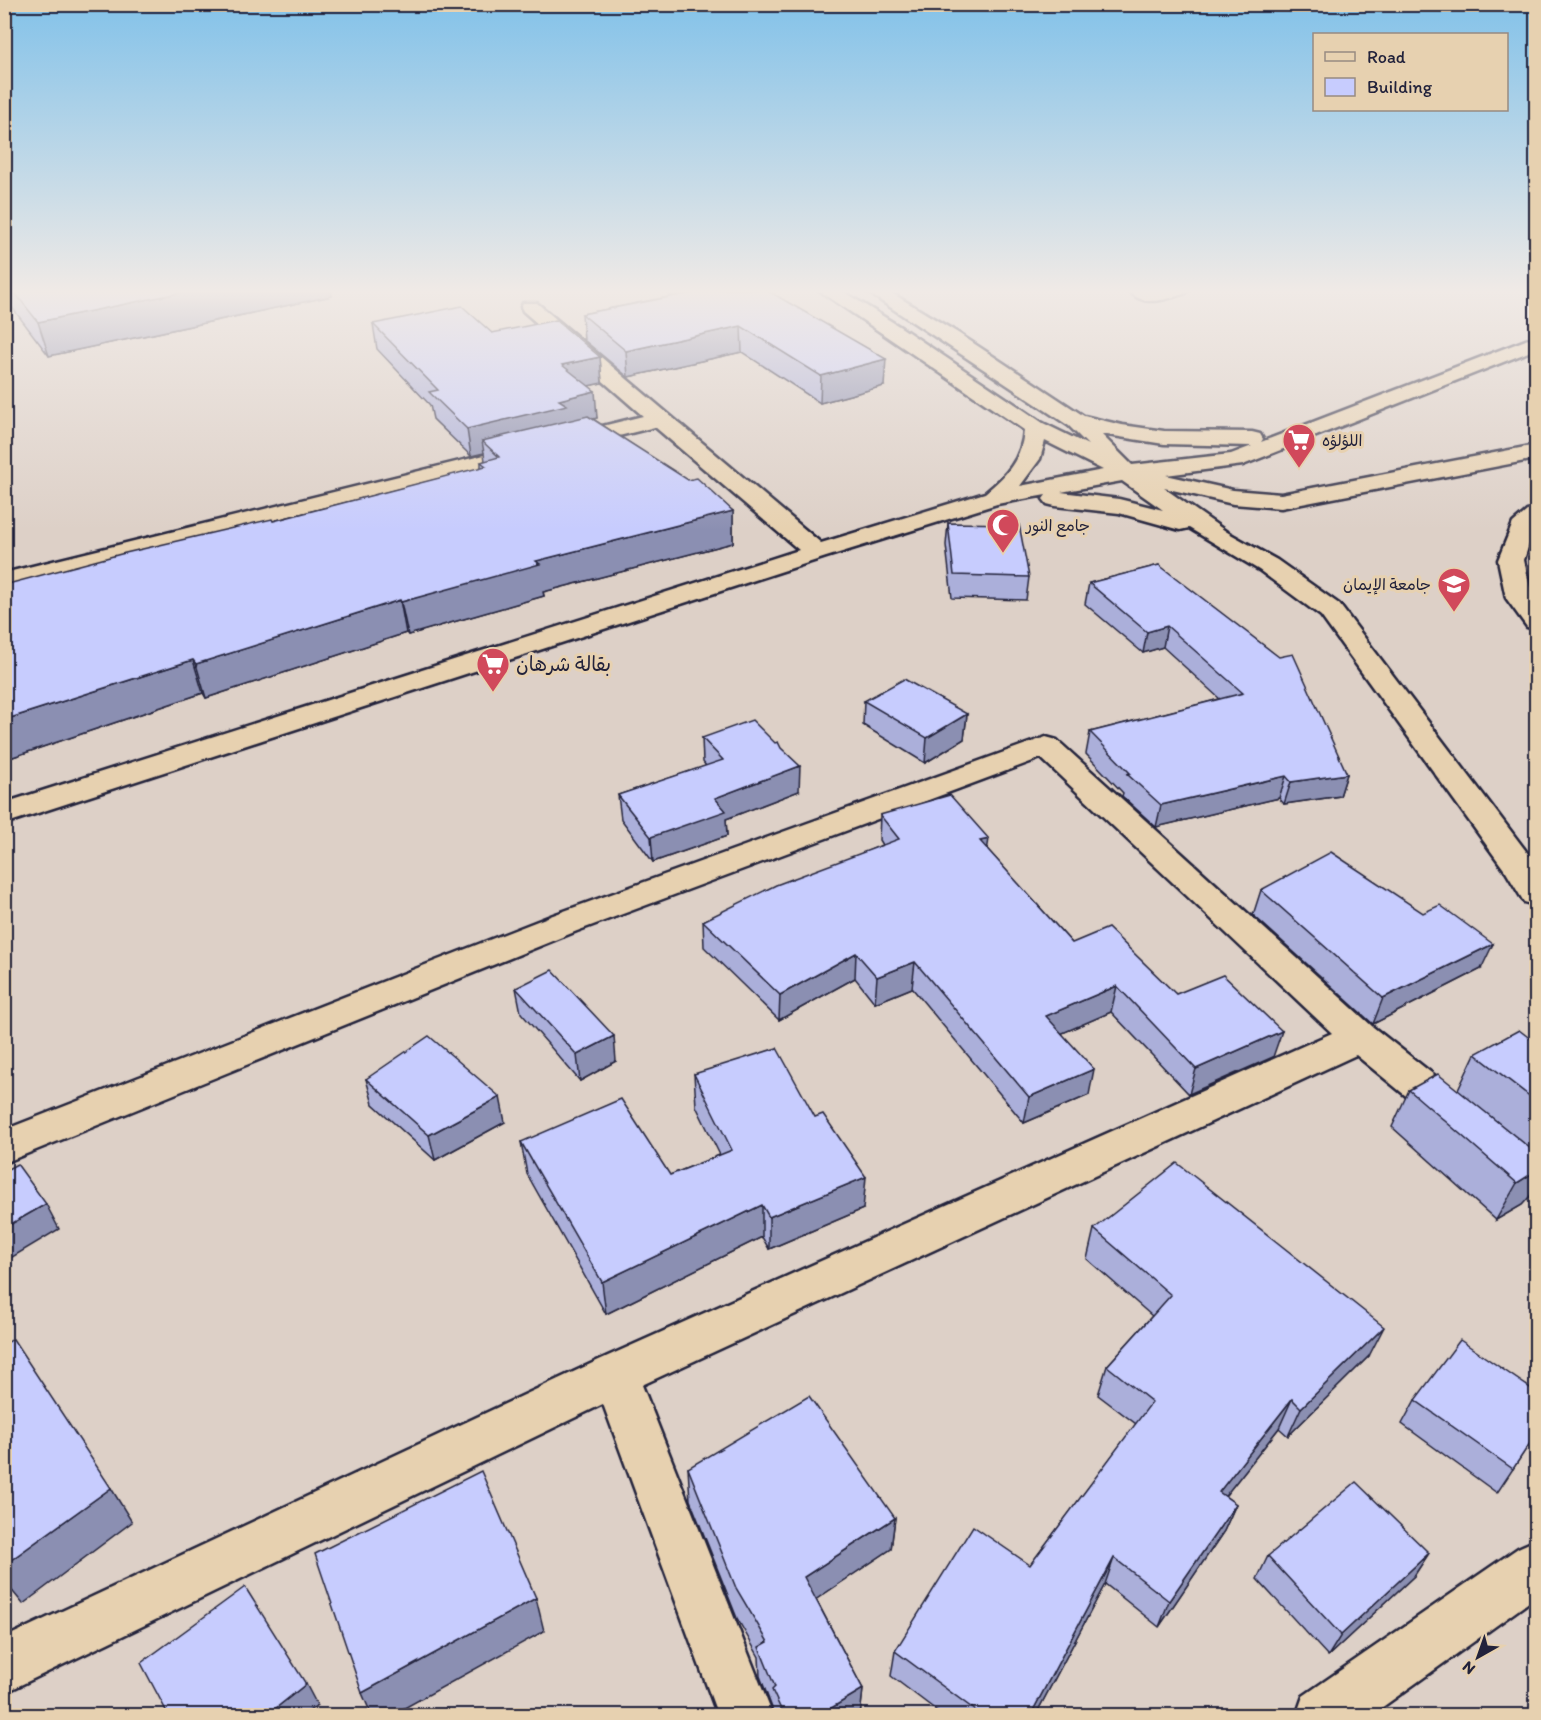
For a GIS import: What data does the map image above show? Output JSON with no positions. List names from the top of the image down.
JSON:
{
  "places": {
    "supermarket": ["اللؤلؤه", "بقالة شرهان"],
    "mosque": ["جامع النور"],
    "school or university": ["جامعة الإيمان"]
  },
  "legend": ["Road", "Building"],
  "north": "bottom left"
}
